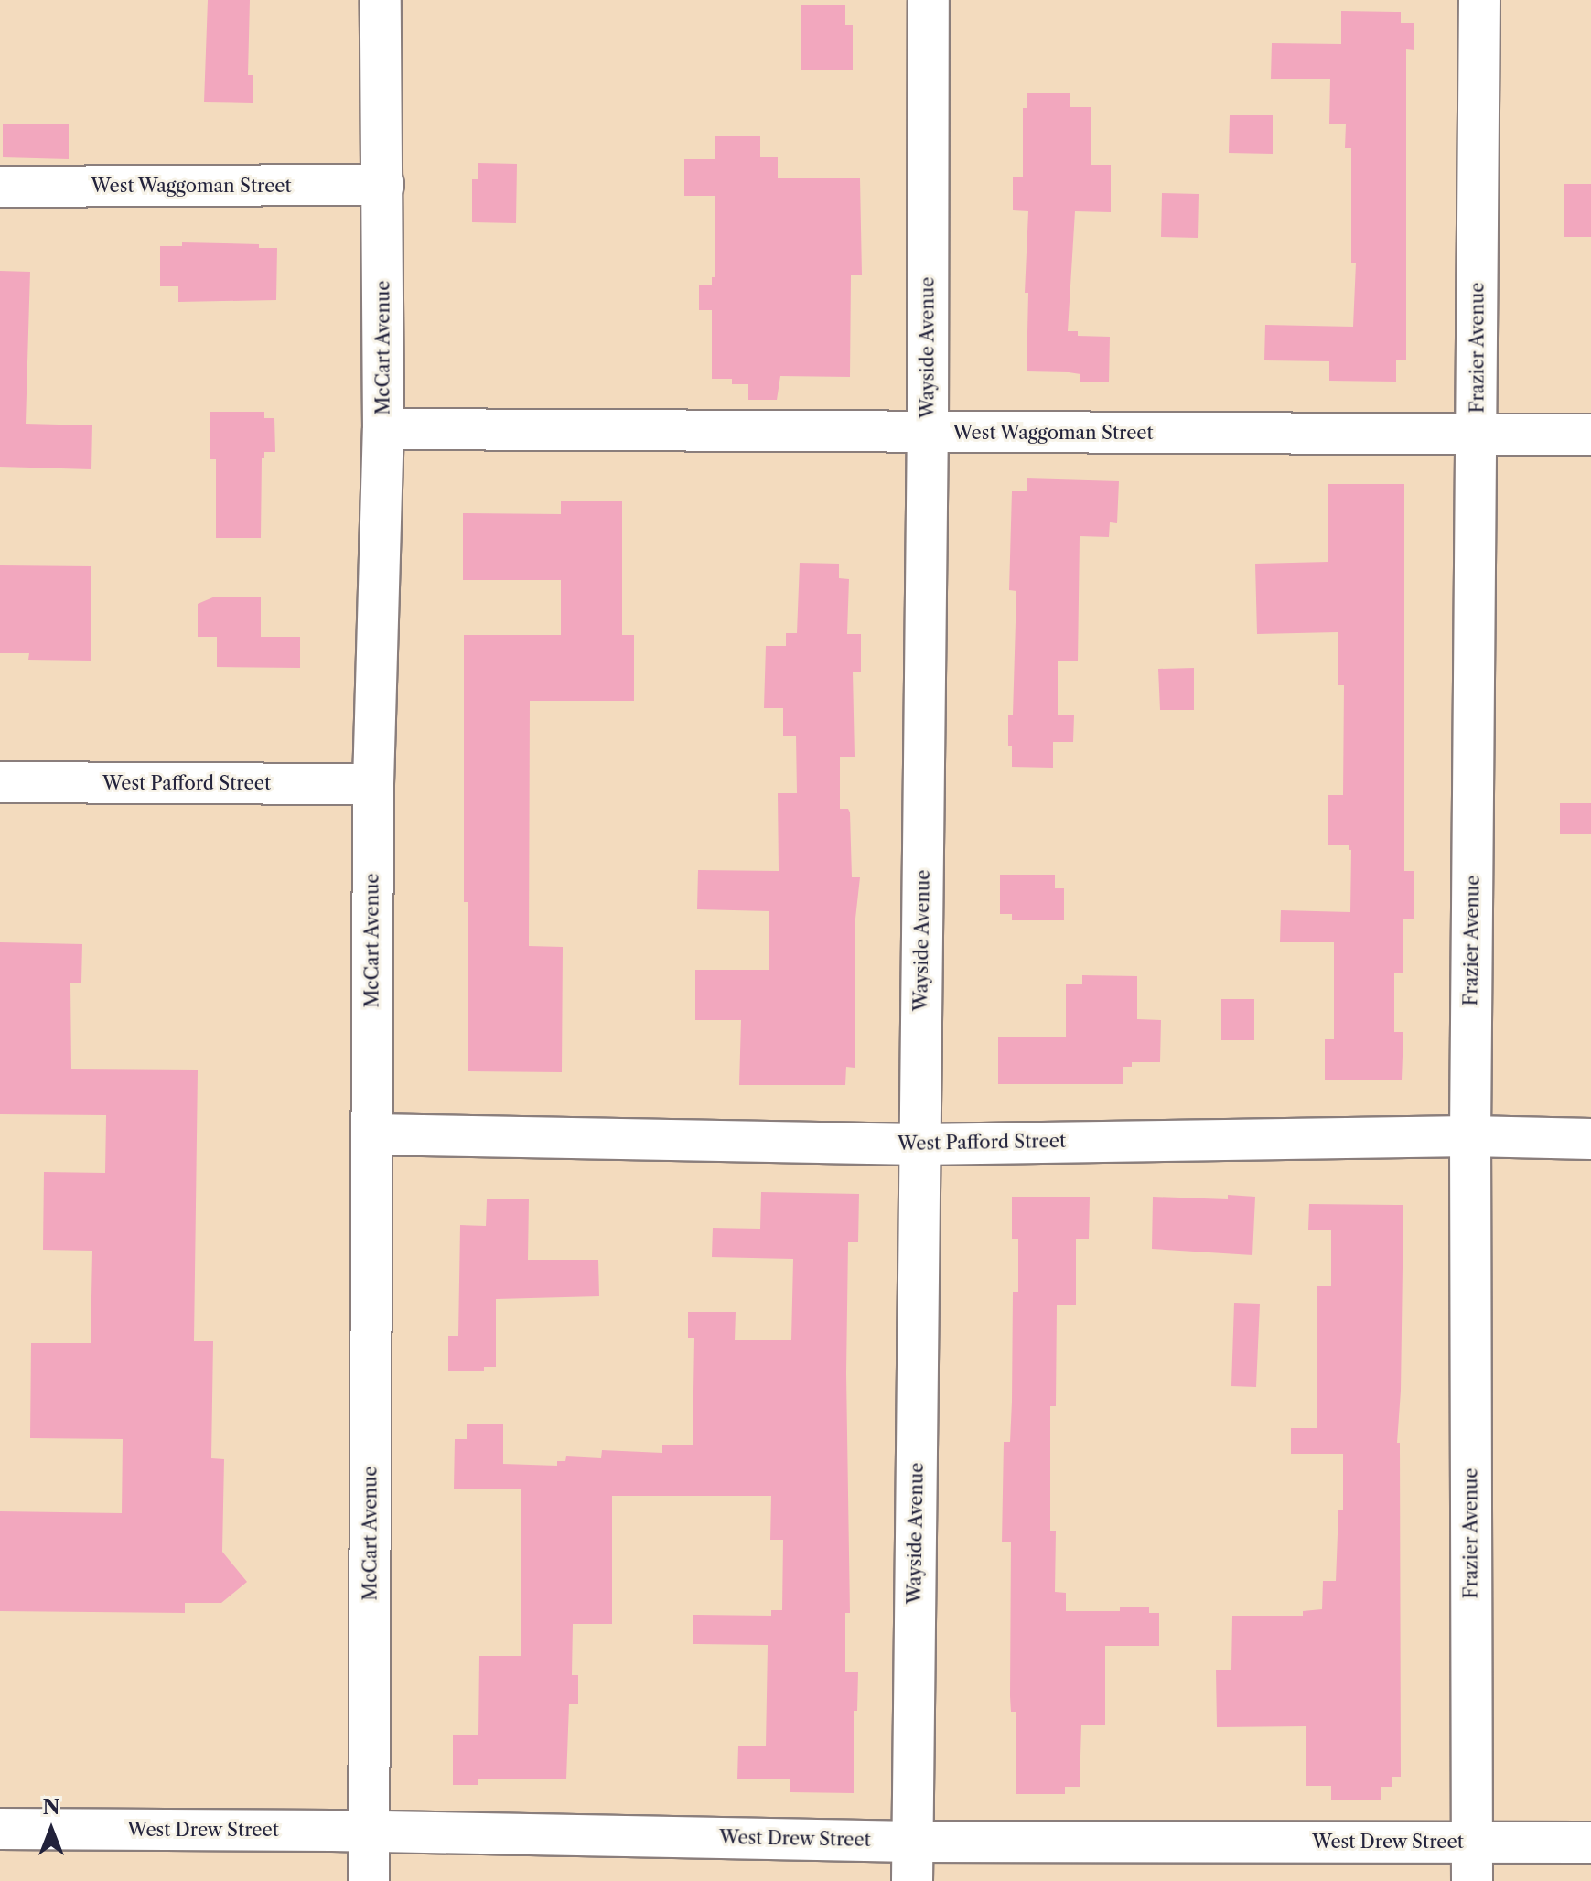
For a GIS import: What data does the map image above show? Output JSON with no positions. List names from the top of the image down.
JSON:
{
  "streets": {
    "street": [
      "West Waggoman Street",
      "McCart Avenue",
      "Wayside Avenue",
      "Frazier Avenue",
      "West Pafford Street",
      "West Drew Street"
    ]
  },
  "crossings": [
    ["West Waggoman Street", "McCart Avenue"],
    ["West Waggoman Street", "Wayside Avenue"],
    ["West Waggoman Street", "Frazier Avenue"],
    ["McCart Avenue", "West Pafford Street"],
    ["McCart Avenue", "West Drew Street"],
    ["Wayside Avenue", "West Pafford Street"],
    ["Wayside Avenue", "West Drew Street"],
    ["Frazier Avenue", "West Pafford Street"],
    ["Frazier Avenue", "West Drew Street"]
  ],
  "north": "top"
}
